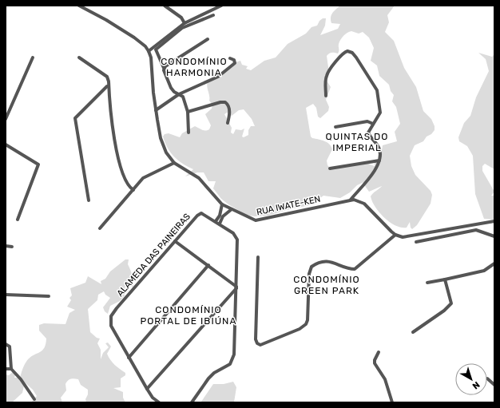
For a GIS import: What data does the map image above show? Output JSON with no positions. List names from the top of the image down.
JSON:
{
  "streets": {
    "street": ["RUA IWATE-KEN", "ALAMEDA DAS PAINEIRAS"]
  },
  "districts": [
    "CONDOMÍNIO HARMONIA",
    "QUINTAS DO IMPERIAL",
    "CONDOMÍNIO GREEN PARK",
    "CONDOMÍNIO PORTAL DE IBIÚNA"
  ],
  "north": "bottom right"
}
